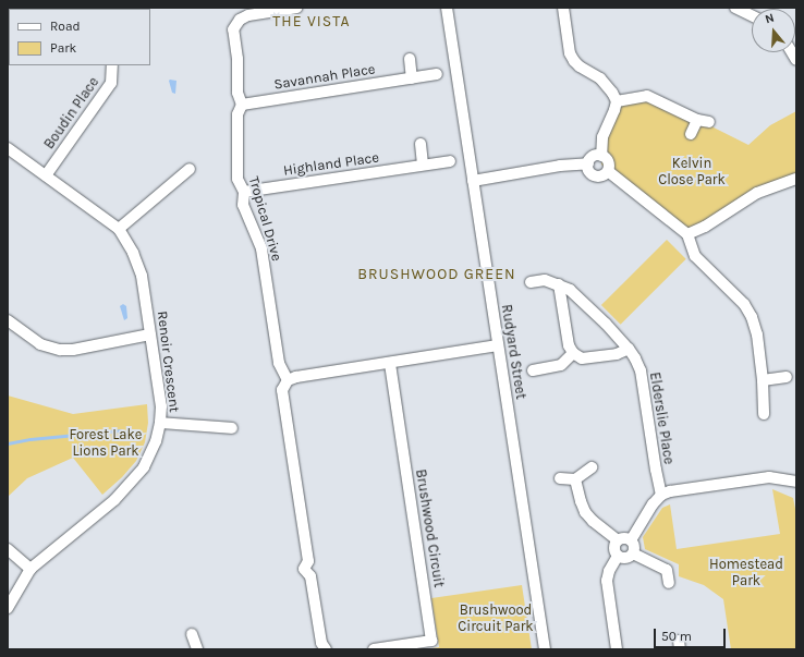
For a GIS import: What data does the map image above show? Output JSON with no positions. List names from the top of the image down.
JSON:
{
  "streets": {
    "street": [
      "Savannah Place",
      "Boudin Place",
      "Highland Place",
      "Tropical Drive",
      "Rudyard Street",
      "Renoir Crescent",
      "Elderslie Place",
      "Brushwood Circuit"
    ]
  },
  "crossings": [
    ["Savannah Place", "Tropical Drive"],
    ["Boudin Place", "Renoir Crescent"],
    ["Highland Place", "Tropical Drive"]
  ],
  "districts": ["THE VISTA", "BRUSHWOOD GREEN"],
  "parks": [
    "Kelvin Close Park",
    "Forest Lake Lions Park",
    "Homestead Park",
    "Brushwood Circuit Park"
  ],
  "legend": ["Road", "Park"],
  "scale_bar": "50 m",
  "north": "top"
}
